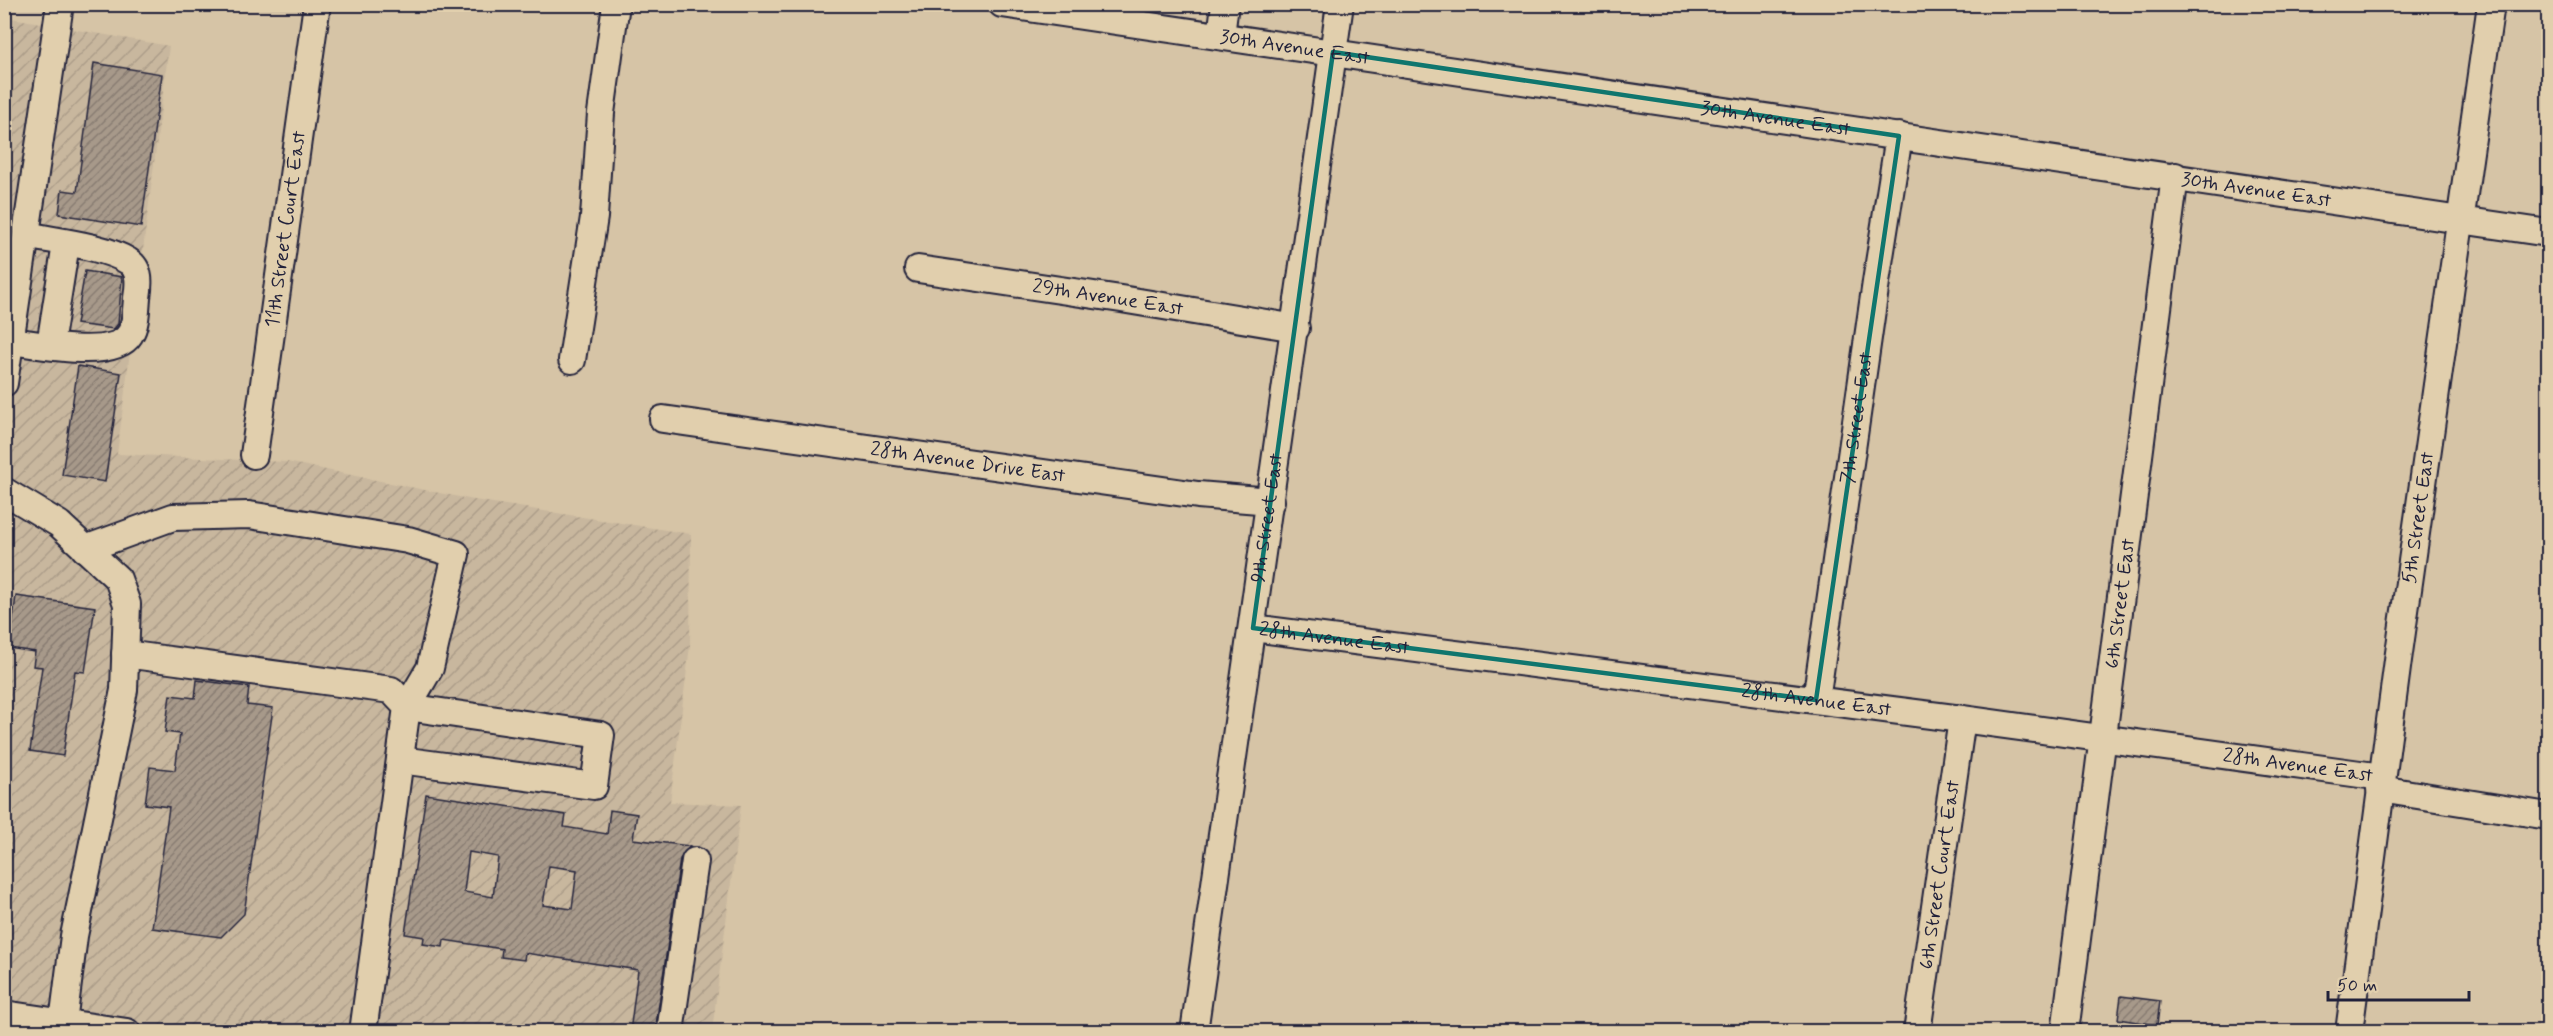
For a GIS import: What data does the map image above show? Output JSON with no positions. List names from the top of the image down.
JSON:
{
  "streets": {
    "street": [
      "30th Avenue East",
      "11th Street Court East",
      "29th Avenue East",
      "7th Street East",
      "28th Avenue Drive East",
      "9th Street East",
      "5th Street East",
      "6th Street East",
      "28th Avenue East",
      "6th Street Court East"
    ]
  },
  "crossings": [
    ["30th Avenue East", "7th Street East"],
    ["30th Avenue East", "9th Street East"],
    ["30th Avenue East", "5th Street East"],
    ["30th Avenue East", "6th Street East"],
    ["29th Avenue East", "9th Street East"],
    ["7th Street East", "28th Avenue East"],
    ["28th Avenue Drive East", "9th Street East"],
    ["9th Street East", "28th Avenue East"],
    ["5th Street East", "28th Avenue East"],
    ["6th Street East", "28th Avenue East"],
    ["28th Avenue East", "6th Street Court East"]
  ],
  "scale_bar": "50 m"
}
